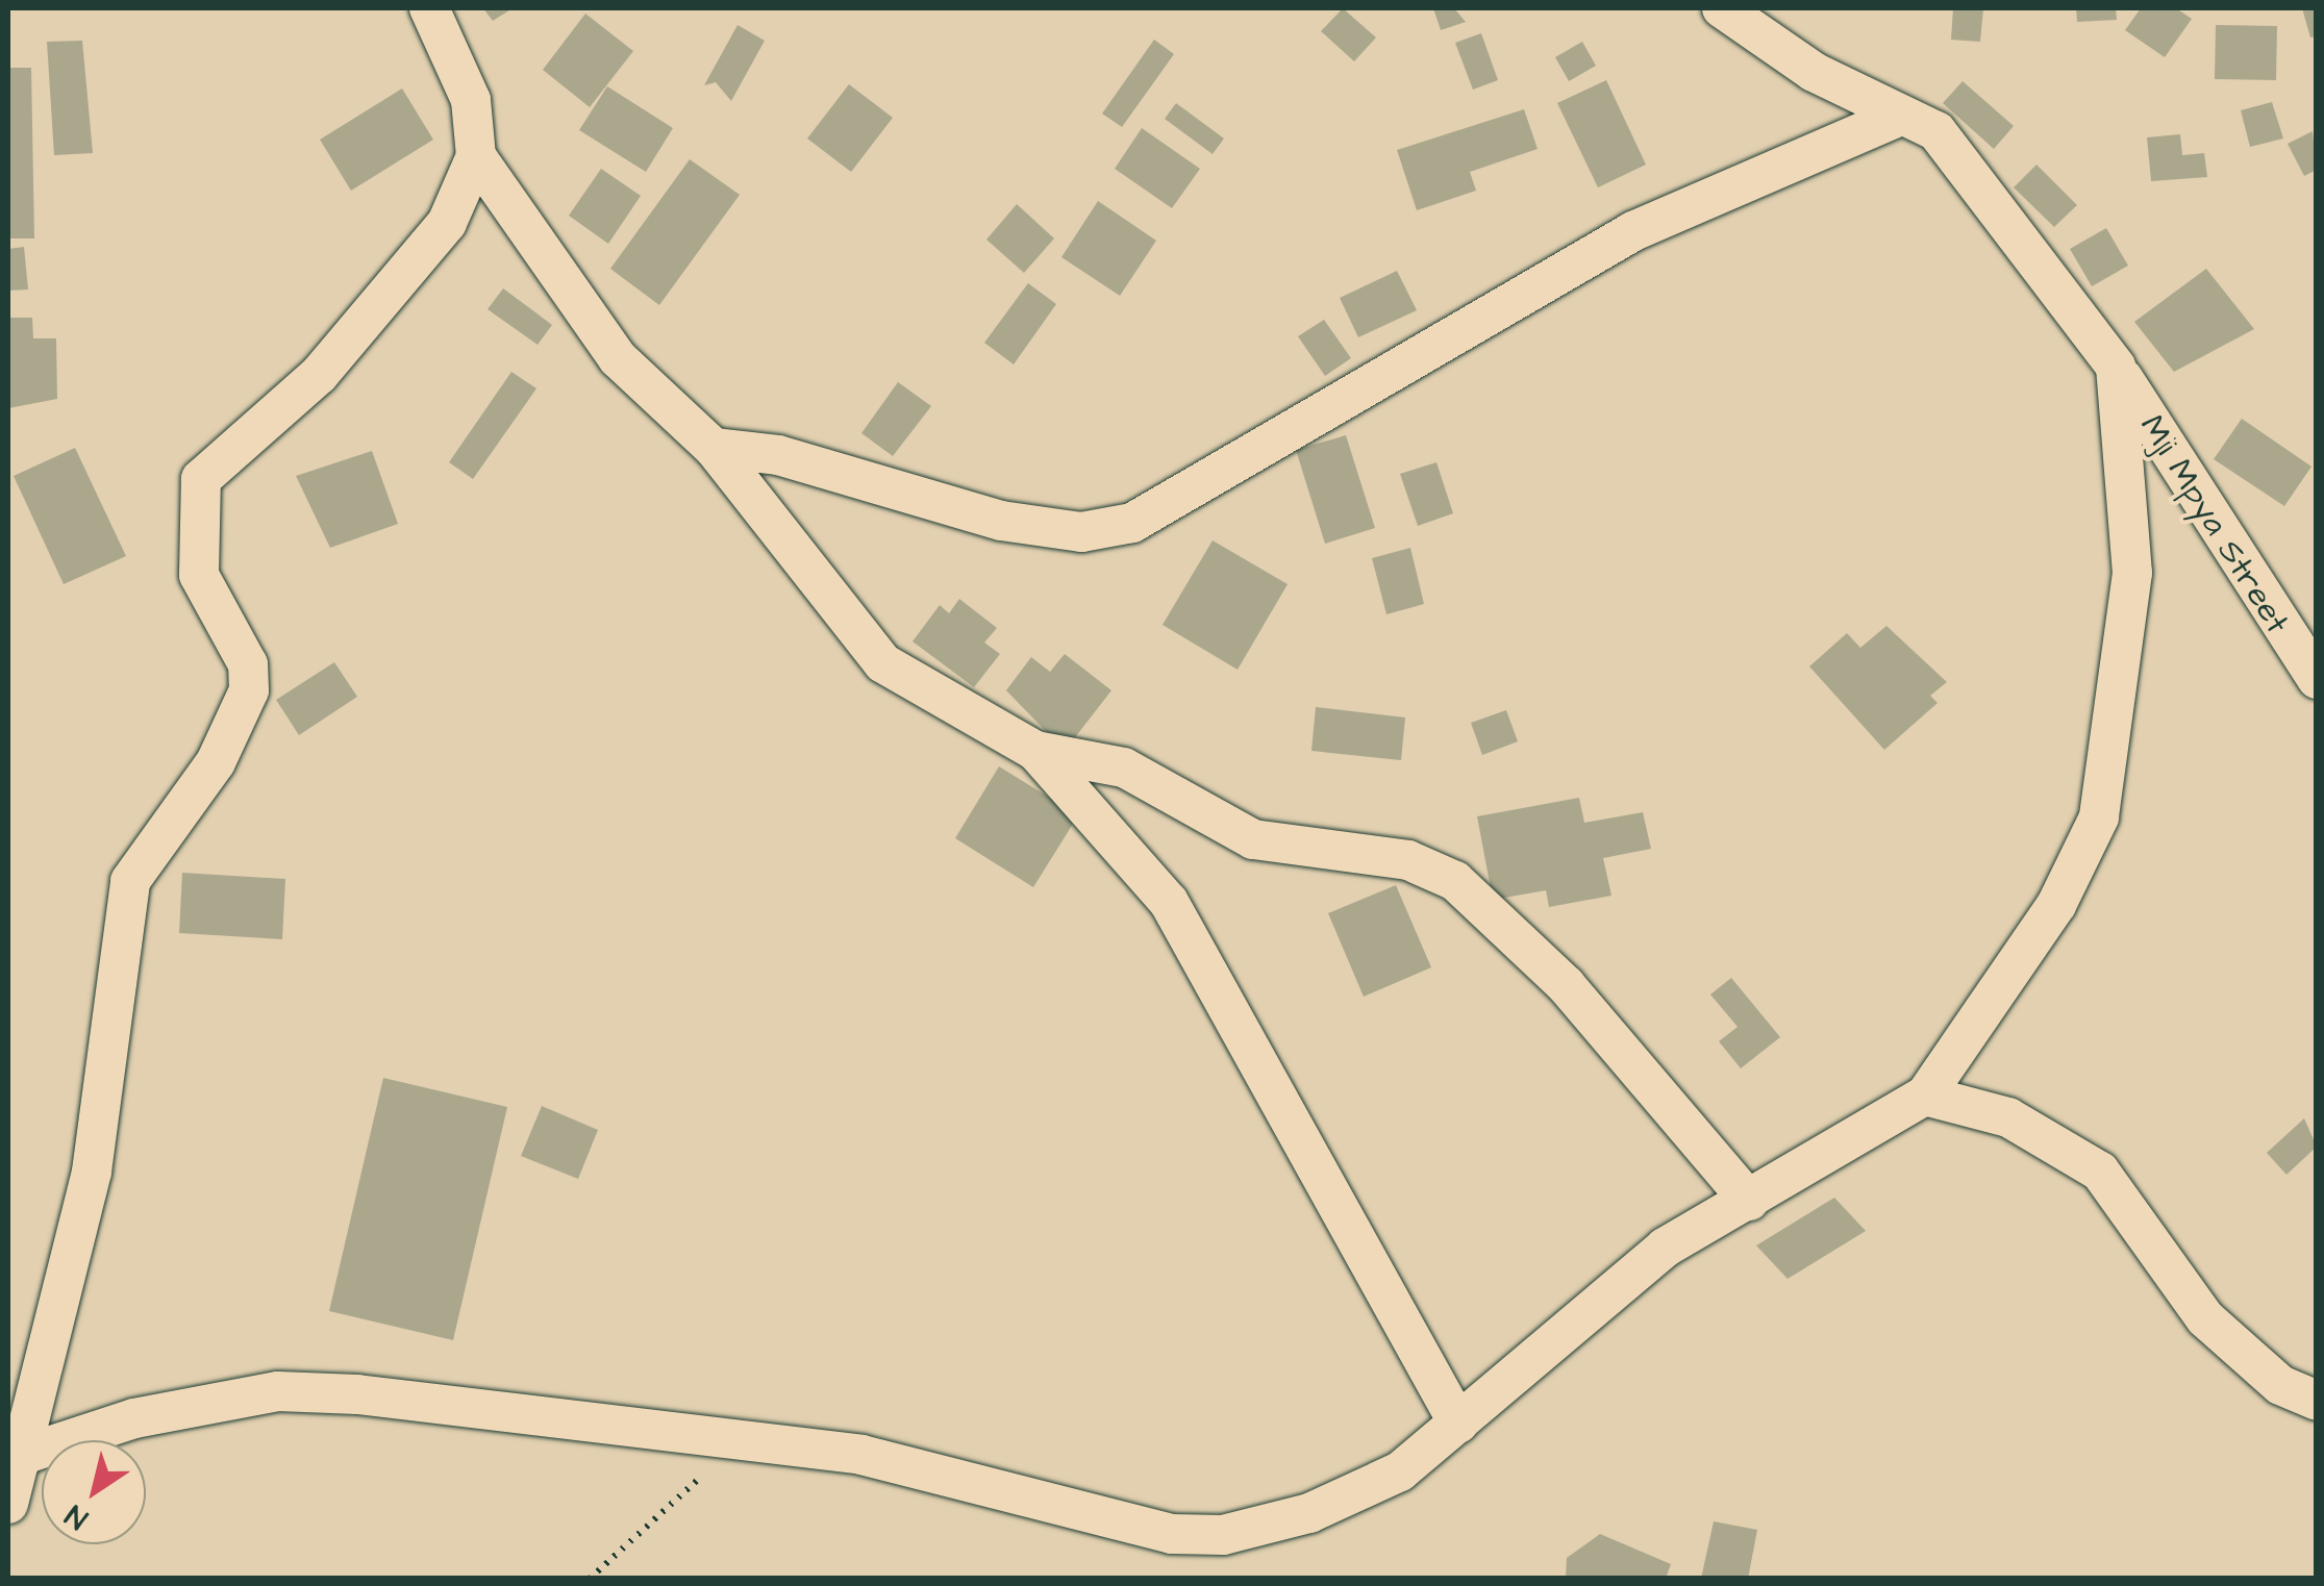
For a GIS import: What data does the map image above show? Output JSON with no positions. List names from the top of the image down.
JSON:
{
  "streets": {
    "street": ["Mji Mpya Street"]
  },
  "north": "bottom left"
}
